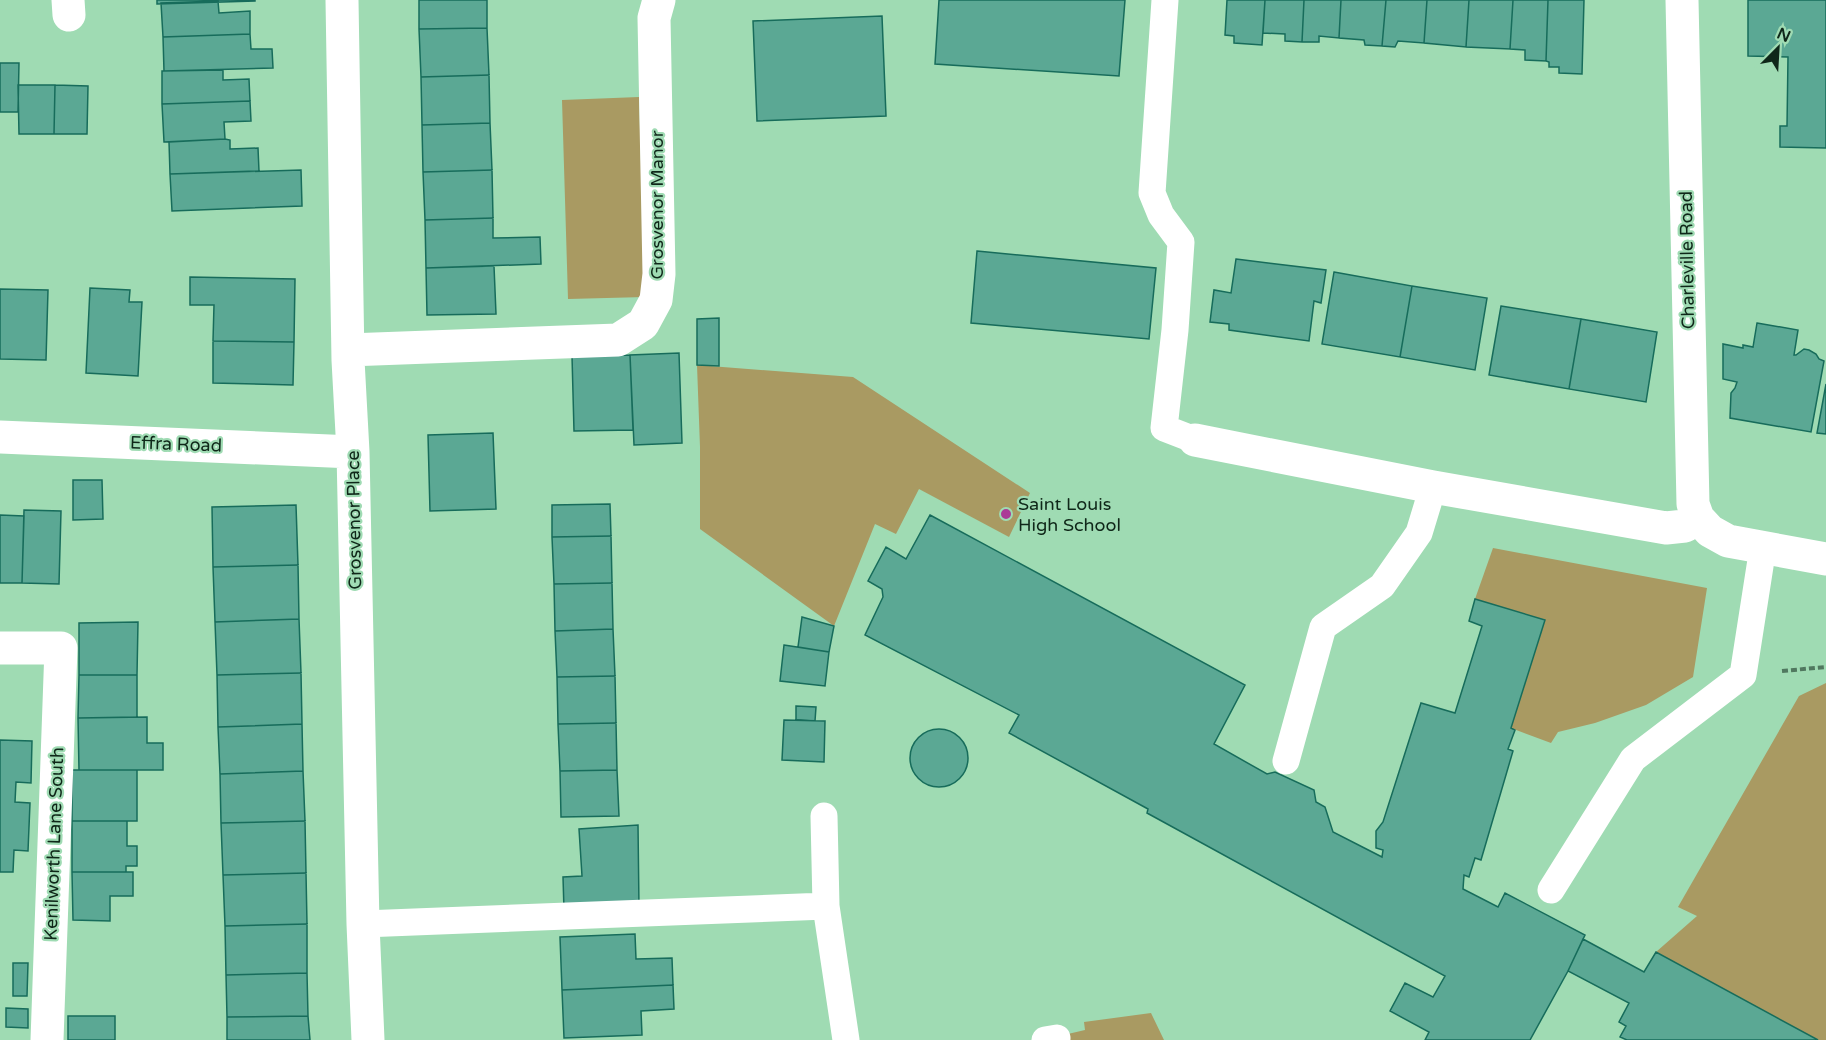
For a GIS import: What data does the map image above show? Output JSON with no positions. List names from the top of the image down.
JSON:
{
  "streets": {
    "street": [
      "Grosvenor Manor",
      "Charleville Road",
      "Effra Road",
      "Grosvenor Place",
      "Kenilworth Lane South"
    ]
  },
  "crossings": [
    ["Grosvenor Manor", "Grosvenor Place"],
    ["Effra Road", "Grosvenor Place"]
  ],
  "places": ["Saint Louis High School"],
  "north": "top right"
}
